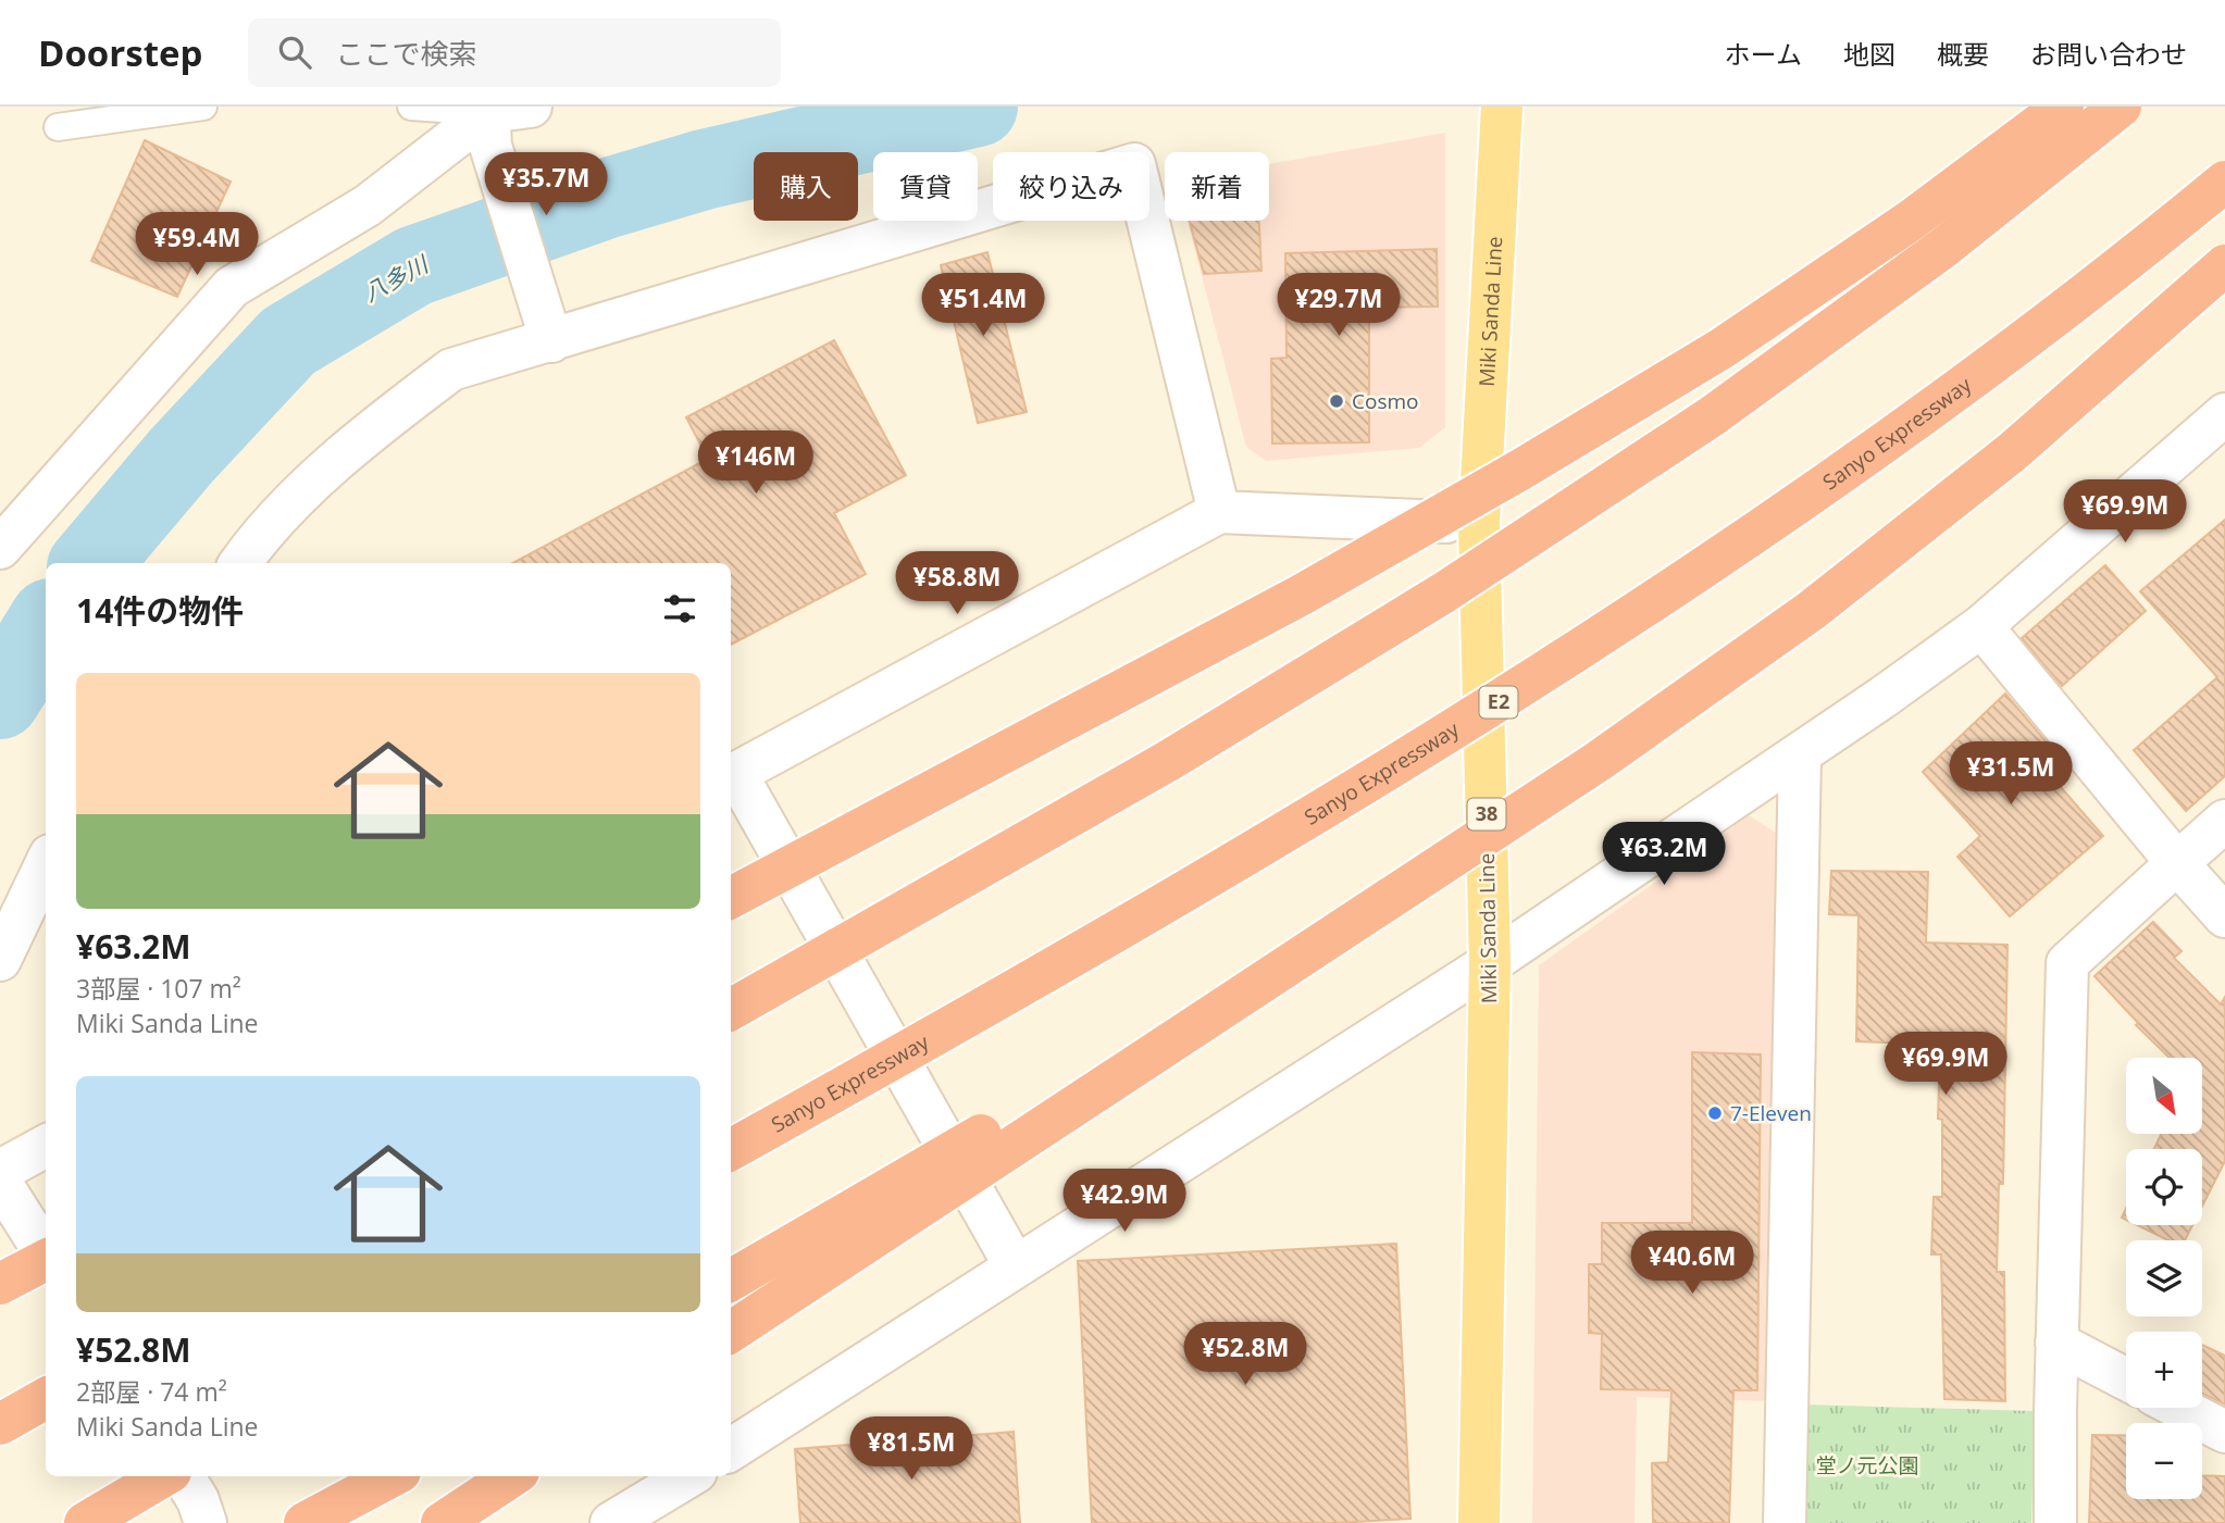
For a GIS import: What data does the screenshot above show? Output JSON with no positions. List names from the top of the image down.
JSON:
{
  "streets": {
    "highway": ["Sanyo Expressway", "E2"],
    "main road": ["Miki Sanda Line", "38"]
  },
  "water": ["八多川"],
  "parks": ["堂ノ元公園"],
  "places": ["Cosmo", "7-Eleven"],
  "north": "bottom right",
  "page": {
    "header": "Doorstep",
    "search": "ここで検索",
    "nav": [
      "ホーム",
      "地図",
      "概要",
      "お問い合わせ"
    ],
    "price": [
      "¥35.7M",
      "¥59.4M",
      "¥51.4M",
      "¥29.7M",
      "¥146M",
      "¥69.9M",
      "¥58.8M",
      "¥31.5M",
      "¥63.2M",
      "¥69.9M",
      "¥42.9M",
      "¥40.6M",
      "¥52.8M",
      "¥81.5M"
    ],
    "chip": [
      "購入",
      "賃貸",
      "絞り込み",
      "新着"
    ],
    "heading": "14件の物件",
    "list": [
      {
        "name": "¥63.2M",
        "note": "3部屋 · 107 m² · Miki Sanda Line"
      },
      {
        "name": "¥52.8M",
        "note": "2部屋 · 74 m² · Miki Sanda Line"
      }
    ],
    "map_buttons": ["+", "−"]
  }
}
